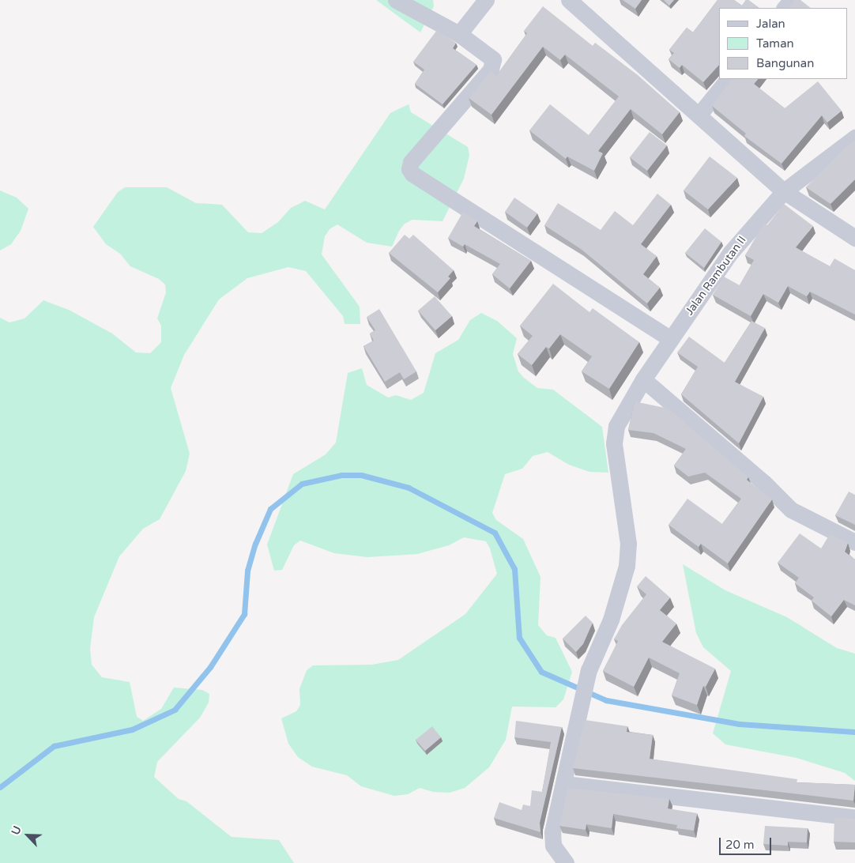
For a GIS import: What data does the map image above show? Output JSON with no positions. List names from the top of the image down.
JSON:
{
  "streets": {
    "street": ["Jalan Rambutan II"]
  },
  "legend": ["Jalan", "Taman", "Bangunan"],
  "scale_bar": "20 m",
  "north": "top left"
}
